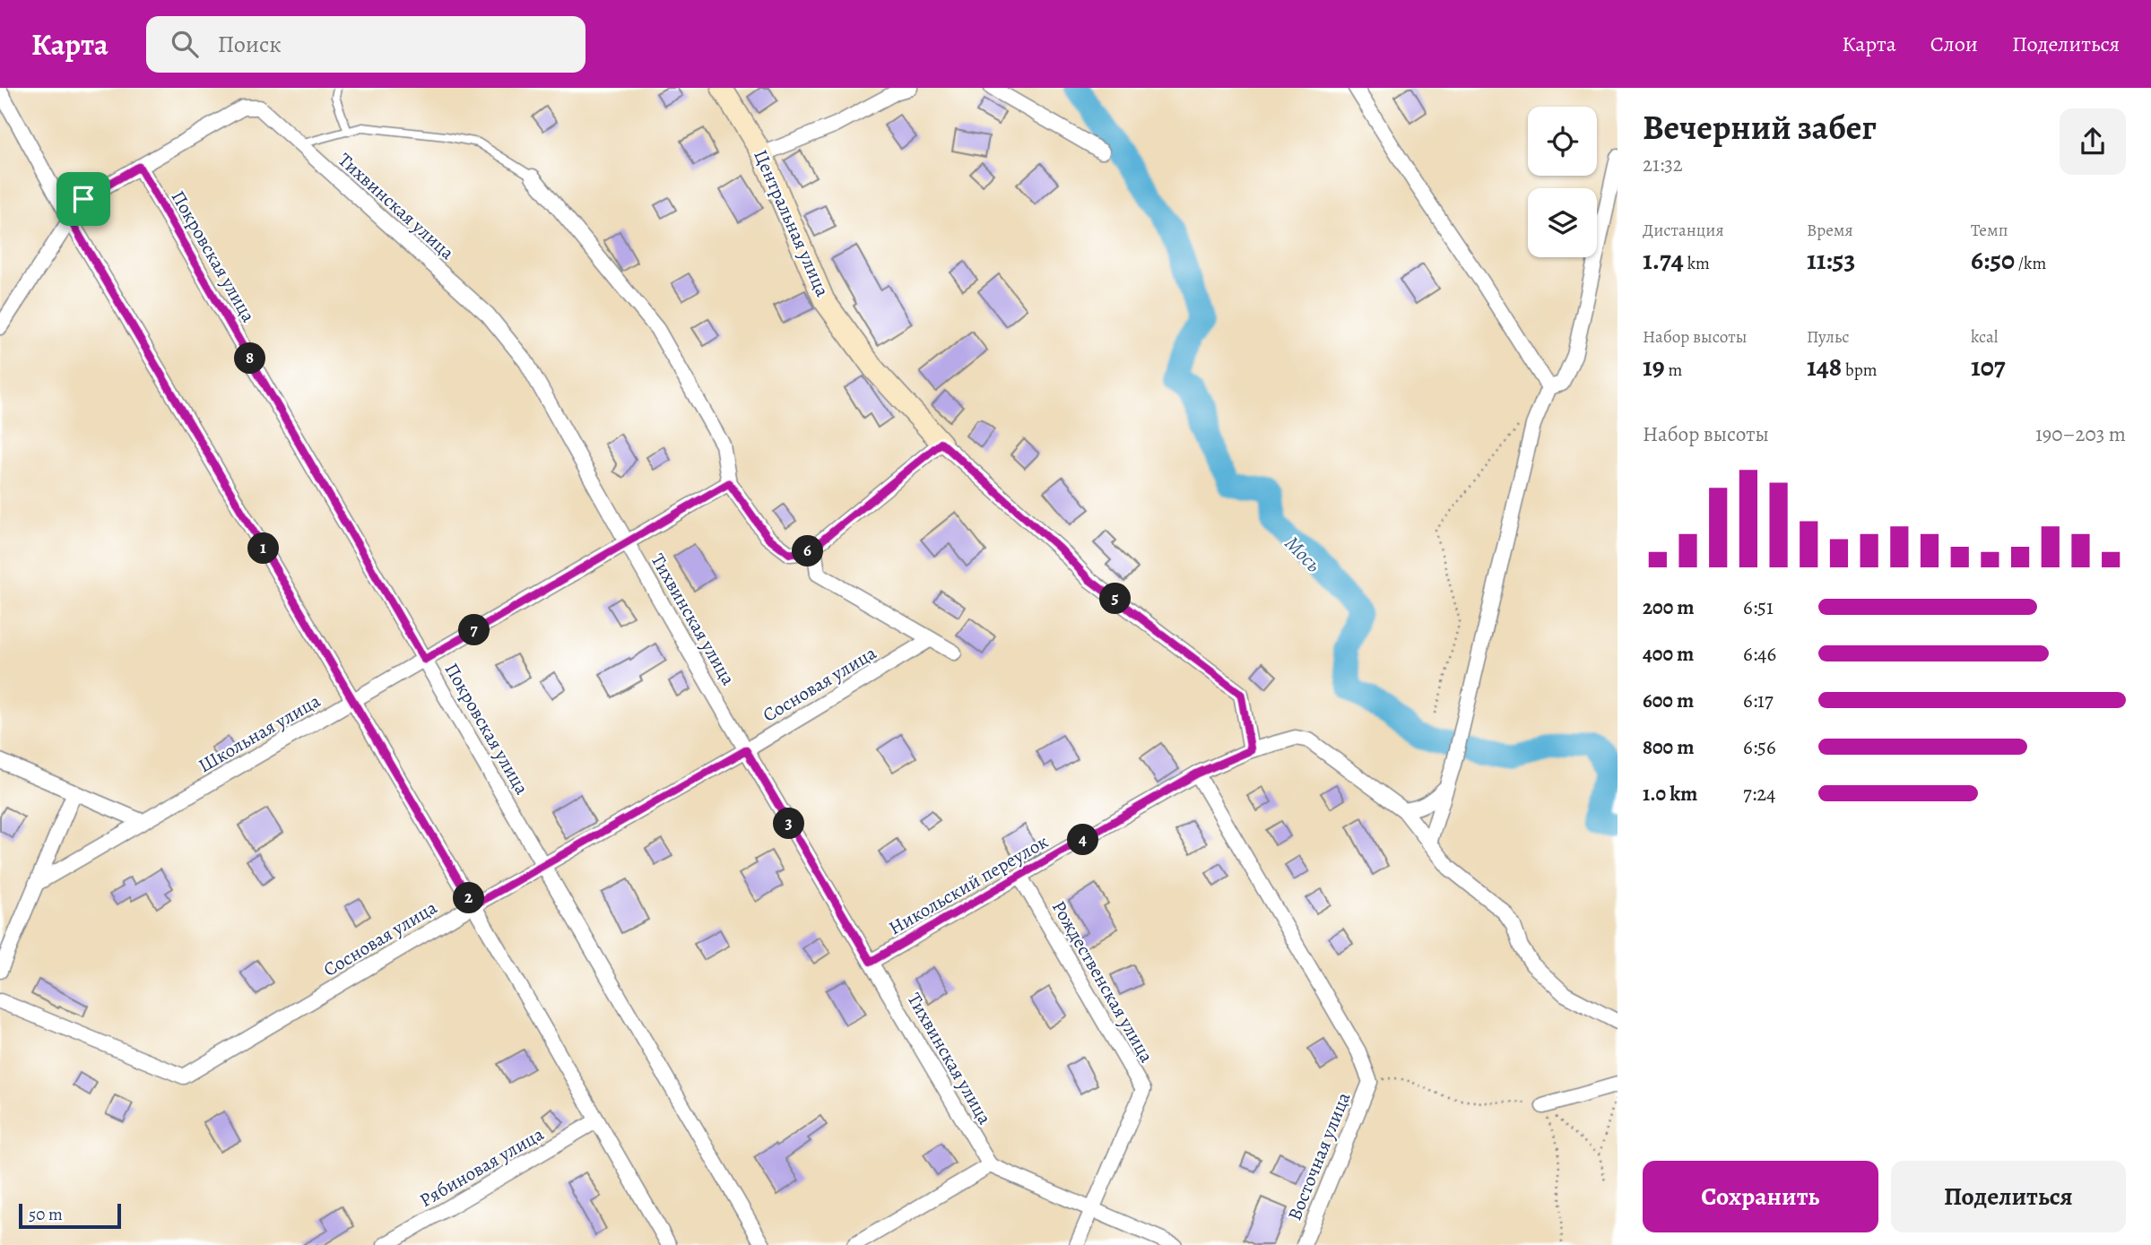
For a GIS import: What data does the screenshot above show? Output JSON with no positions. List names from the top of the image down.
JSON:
{
  "streets": {
    "street": [
      "Тихвинская улица",
      "Центральная улица",
      "Покровская улица",
      "Сосновая улица",
      "Школьная улица",
      "Никольский переулок",
      "Рождественская улица",
      "Восточная улица",
      "Рябиновая улица"
    ]
  },
  "crossings": [
    ["Тихвинская улица", "Покровская улица"],
    ["Тихвинская улица", "Сосновая улица"],
    ["Тихвинская улица", "Школьная улица"],
    ["Тихвинская улица", "Никольский переулок"],
    ["Центральная улица", "Никольский переулок"],
    ["Покровская улица", "Сосновая улица"],
    ["Покровская улица", "Школьная улица"],
    ["Никольский переулок", "Рождественская улица"]
  ],
  "water": ["Мось"],
  "scale_bar": "50 m",
  "page": {
    "header": "Карта",
    "search": "Поиск",
    "nav": ["Карта", "Слои", "Поделиться"],
    "heading": ["Вечерний забег", "21:32"],
    "stats": [
      ["Дистанция", "1.74 km"],
      ["Время", "11:53"],
      ["Темп", "6:50 /km"],
      ["Набор высоты", "19 m"],
      ["Пульс", "148 bpm"],
      ["kcal", "107"]
    ],
    "pins": [
      "8",
      "1",
      "6",
      "5",
      "7",
      "3",
      "4",
      "2"
    ],
    "chart": ["Набор высоты", "190–203 m"],
    "list": [
      {
        "name": "200 m",
        "note": "6:51"
      },
      {
        "name": "400 m",
        "note": "6:46"
      },
      {
        "name": "600 m",
        "note": "6:17"
      },
      {
        "name": "800 m",
        "note": "6:56"
      },
      {
        "name": "1.0 km",
        "note": "7:24"
      }
    ],
    "buttons": ["Сохранить", "Поделиться"],
    "scale": "50 m"
  }
}
